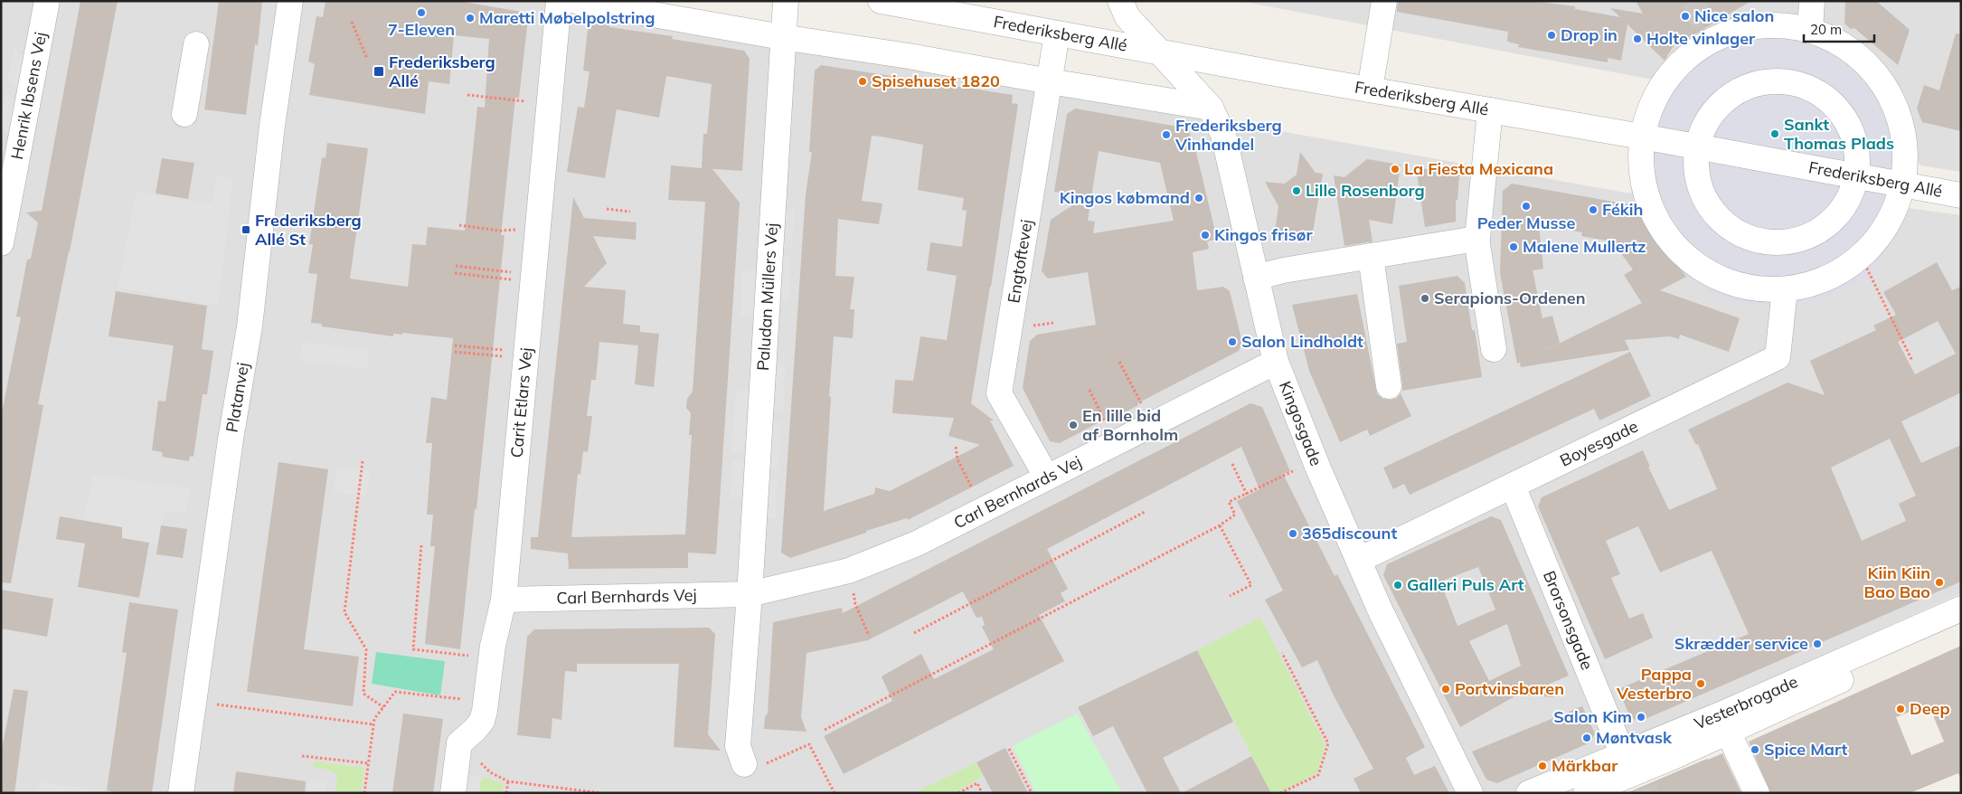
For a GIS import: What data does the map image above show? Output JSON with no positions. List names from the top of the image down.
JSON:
{
  "streets": {
    "street": [
      "Frederiksberg Allé",
      "Henrik Ibsens Vej",
      "Engtoftevej",
      "Paludan Müllers Vej",
      "Platanvej",
      "Carit Etlars Vej",
      "Kingosgade",
      "Boyesgade",
      "Carl Bernhards Vej",
      "Brorsonsgade",
      "Vesterbrogade"
    ]
  },
  "crossings": [
    ["Frederiksberg Allé", "Engtoftevej"],
    ["Frederiksberg Allé", "Kingosgade"],
    ["Engtoftevej", "Carl Bernhards Vej"],
    ["Paludan Müllers Vej", "Carl Bernhards Vej"],
    ["Carit Etlars Vej", "Carl Bernhards Vej"],
    ["Kingosgade", "Boyesgade"],
    ["Kingosgade", "Carl Bernhards Vej"],
    ["Boyesgade", "Brorsonsgade"],
    ["Brorsonsgade", "Vesterbrogade"]
  ],
  "places": {
    "other": [
      "7-Eleven",
      "Nice salon",
      "Maretti Møbelpolstring",
      "Drop in",
      "Holte vinlager",
      "Spisehuset 1820",
      "Sankt Thomas Plads",
      "Frederiksberg Vinhandel",
      "La Fiesta Mexicana",
      "Lille Rosenborg",
      "Kingos købmand",
      "Peder Musse",
      "Fékih",
      "Kingos frisør",
      "Malene Mullertz",
      "Serapions-Ordenen",
      "Salon Lindholdt",
      "En lille bid af Bornholm",
      "365discount",
      "Kiin Kiin Bao Bao",
      "Galleri Puls Art",
      "Skrædder service",
      "Pappa Vesterbro",
      "Portvinsbaren",
      "Deep",
      "Salon Kim",
      "Møntvask",
      "Spice Mart",
      "Märkbar"
    ],
    "transit": ["Frederiksberg Allé", "Frederiksberg Allé St"]
  },
  "scale_bar": "20 m"
}
